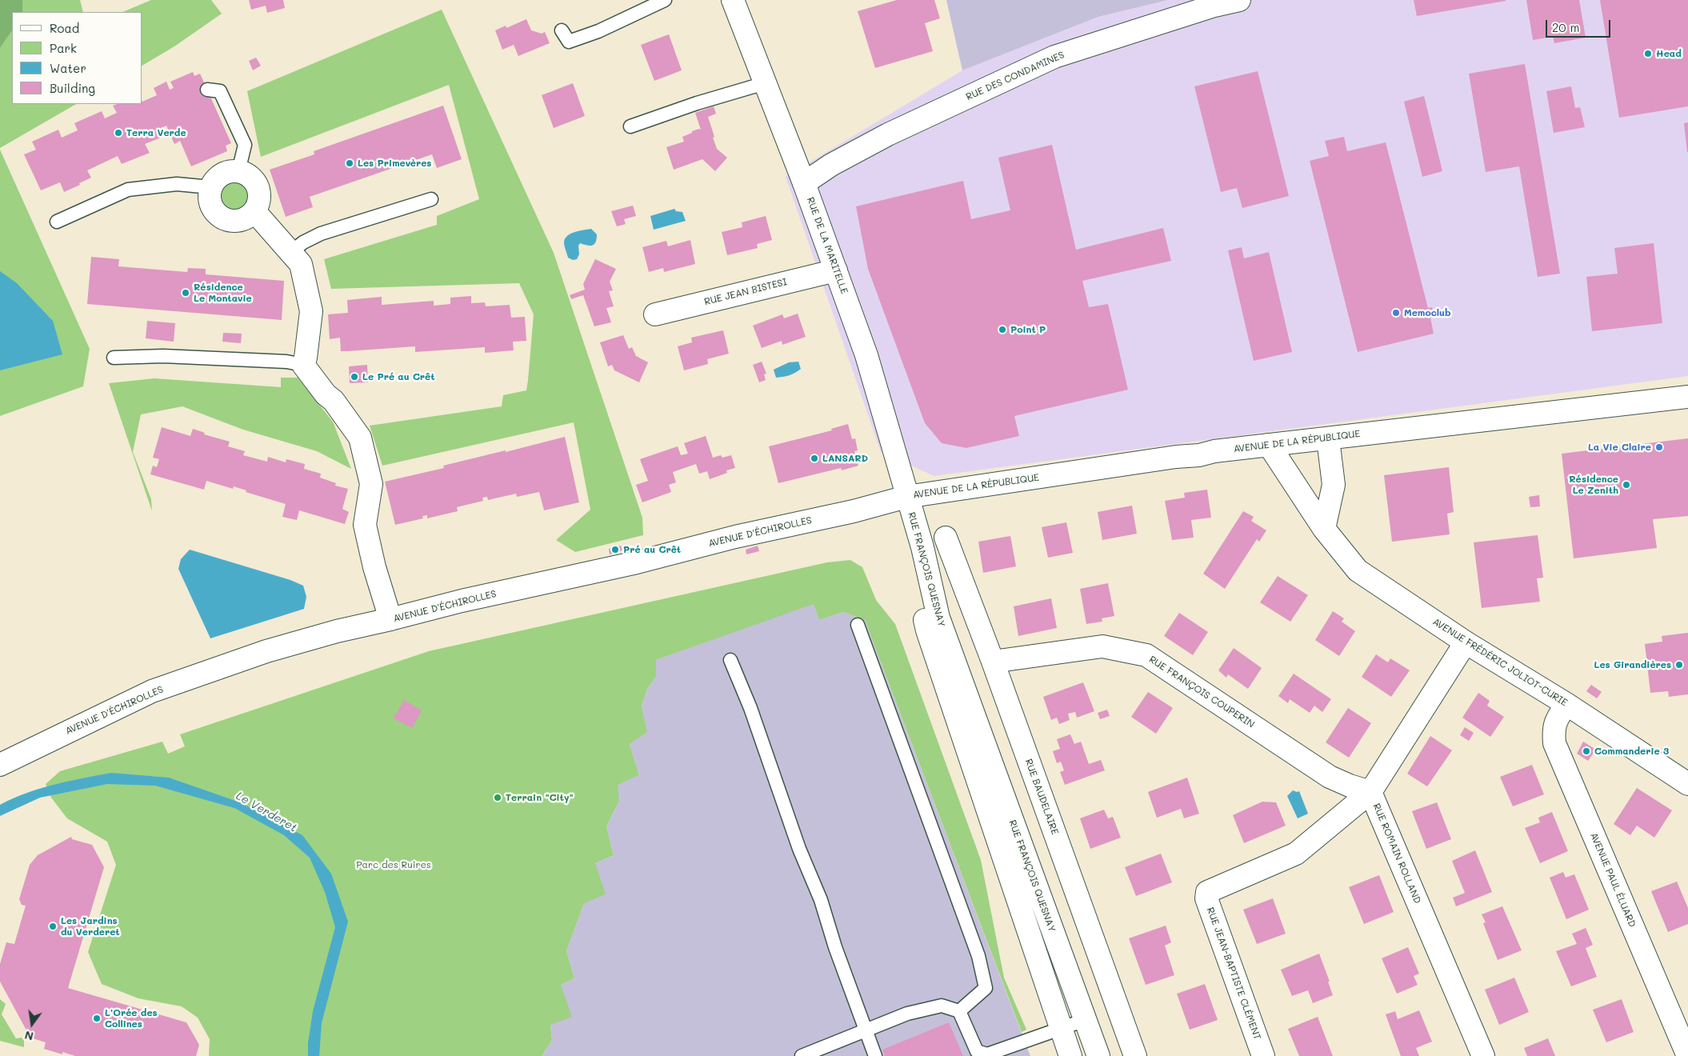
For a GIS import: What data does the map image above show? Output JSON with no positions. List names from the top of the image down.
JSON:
{
  "streets": {
    "street": [
      "RUE DES CONDAMINES",
      "RUE DE LA MARITELLE",
      "RUE JEAN BISTESI",
      "AVENUE DE LA RÉPUBLIQUE",
      "AVENUE D'ÉCHIROLLES",
      "RUE FRANÇOIS QUESNAY",
      "AVENUE FRÉDÉRIC JOLIOT-CURIE",
      "RUE FRANÇOIS COUPERIN",
      "RUE BAUDELAIRE",
      "RUE ROMAIN ROLLAND",
      "AVENUE PAUL ÉLUARD",
      "RUE JEAN-BAPTISTE CLÉMENT"
    ]
  },
  "crossings": [
    ["RUE DES CONDAMINES", "RUE DE LA MARITELLE"],
    ["RUE DE LA MARITELLE", "RUE JEAN BISTESI"],
    ["RUE DE LA MARITELLE", "AVENUE DE LA RÉPUBLIQUE"],
    ["RUE DE LA MARITELLE", "AVENUE D'ÉCHIROLLES"],
    ["RUE DE LA MARITELLE", "RUE FRANÇOIS QUESNAY"],
    ["AVENUE DE LA RÉPUBLIQUE", "AVENUE D'ÉCHIROLLES"],
    ["AVENUE DE LA RÉPUBLIQUE", "RUE FRANÇOIS QUESNAY"],
    ["AVENUE DE LA RÉPUBLIQUE", "AVENUE FRÉDÉRIC JOLIOT-CURIE"],
    ["AVENUE D'ÉCHIROLLES", "RUE FRANÇOIS QUESNAY"],
    ["AVENUE FRÉDÉRIC JOLIOT-CURIE", "RUE ROMAIN ROLLAND"],
    ["AVENUE FRÉDÉRIC JOLIOT-CURIE", "AVENUE PAUL ÉLUARD"],
    ["RUE FRANÇOIS COUPERIN", "RUE BAUDELAIRE"],
    ["RUE FRANÇOIS COUPERIN", "RUE ROMAIN ROLLAND"],
    ["RUE FRANÇOIS COUPERIN", "RUE JEAN-BAPTISTE CLÉMENT"],
    ["RUE ROMAIN ROLLAND", "RUE JEAN-BAPTISTE CLÉMENT"]
  ],
  "water": ["Le Verderet"],
  "parks": ["Parc des Ruires"],
  "places": [
    "Head",
    "Terra Verde",
    "Les Primevères",
    "Résidence Le Montavie",
    "Memoclub",
    "Point P",
    "Le Pré au Crêt",
    "La Vie Claire",
    "LANSARD",
    "Résidence Le Zenith",
    "Pré au Crêt",
    "Les Girandières",
    "Commanderie 3",
    "Terrain \"City\"",
    "Les Jardins du Verderet",
    "L'Orée des Collines"
  ],
  "legend": [
    "Road",
    "Park",
    "Water",
    "Building"
  ],
  "scale_bar": "20 m",
  "north": "bottom"
}
